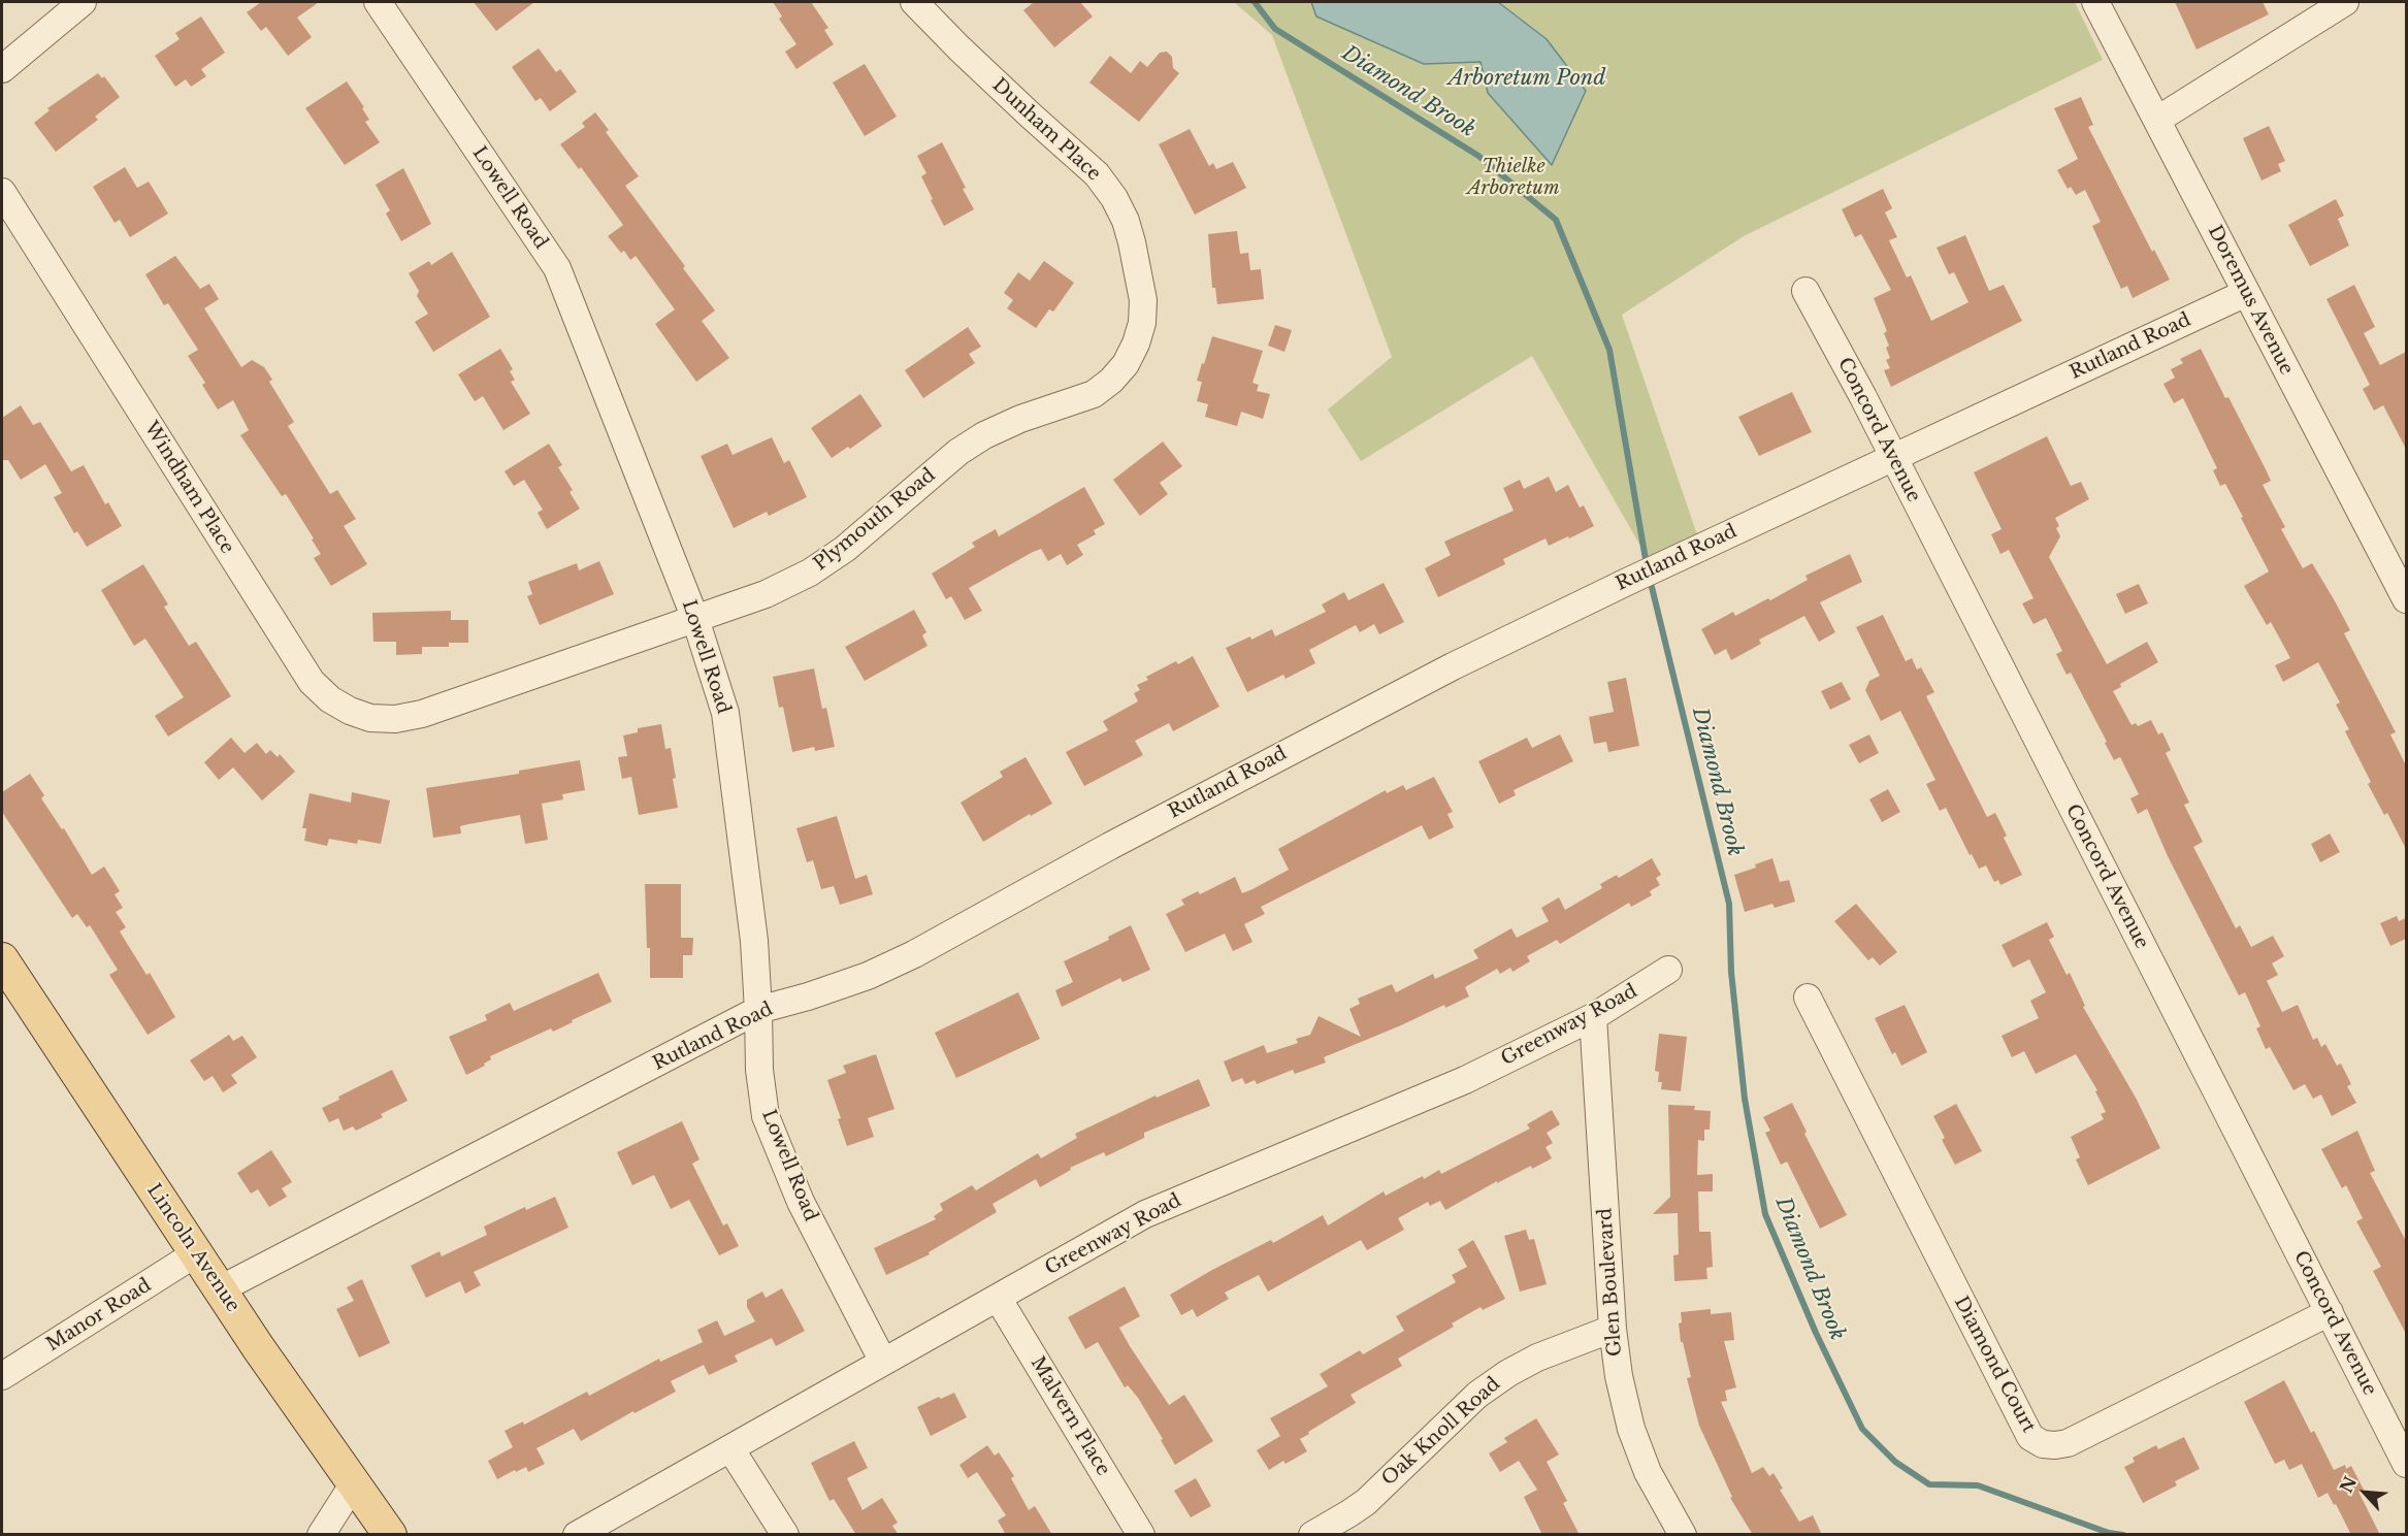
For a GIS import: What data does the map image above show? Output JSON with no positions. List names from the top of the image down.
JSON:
{
  "streets": {
    "main road": ["Lincoln Avenue"],
    "street": [
      "Dunham Place",
      "Lowell Road",
      "Doremus Avenue",
      "Rutland Road",
      "Concord Avenue",
      "Windham Place",
      "Plymouth Road",
      "Greenway Road",
      "Glen Boulevard",
      "Manor Road",
      "Diamond Court",
      "Malvern Place",
      "Oak Knoll Road"
    ]
  },
  "crossings": [
    ["Dunham Place", "Plymouth Road"],
    ["Lowell Road", "Rutland Road"],
    ["Lowell Road", "Plymouth Road"],
    ["Lowell Road", "Greenway Road"],
    ["Doremus Avenue", "Rutland Road"],
    ["Rutland Road", "Concord Avenue"],
    ["Rutland Road", "Lincoln Avenue"],
    ["Concord Avenue", "Diamond Court"],
    ["Windham Place", "Plymouth Road"],
    ["Greenway Road", "Glen Boulevard"],
    ["Greenway Road", "Malvern Place"],
    ["Lincoln Avenue", "Manor Road"],
    ["Glen Boulevard", "Oak Knoll Road"]
  ],
  "water": ["Arboretum Pond", "Diamond Brook"],
  "parks": ["Thielke Arboretum"],
  "north": "top left"
}
